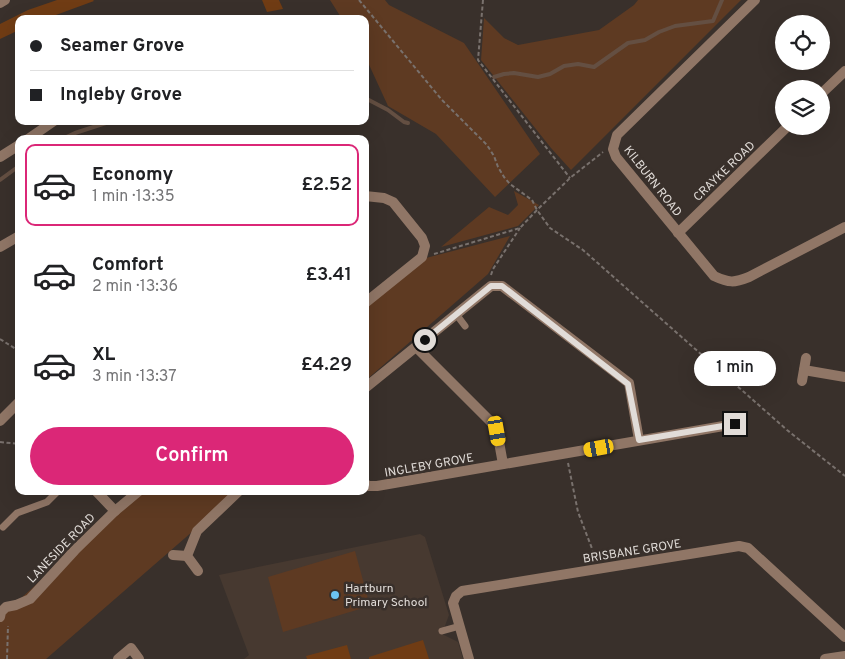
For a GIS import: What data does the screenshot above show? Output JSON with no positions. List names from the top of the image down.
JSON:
{
  "streets": {
    "street": [
      "CRAYKE ROAD",
      "KILBURN ROAD",
      "INGLEBY GROVE",
      "LANESIDE ROAD",
      "BRISBANE GROVE"
    ]
  },
  "crossings": [
    ["CRAYKE ROAD", "KILBURN ROAD"]
  ],
  "places": ["Hartburn Primary School"],
  "page": {
    "banner": ["Seamer Grove", "Ingleby Grove"],
    "list": [
      {
        "name": "Economy",
        "note": "1 min · 13:35",
        "value": "£2.52"
      },
      {
        "name": "Comfort",
        "note": "2 min · 13:36",
        "value": "£3.41"
      },
      {
        "name": "XL",
        "note": "3 min · 13:37",
        "value": "£4.29"
      }
    ],
    "bubble": "1 min",
    "buttons": "Confirm"
  }
}
